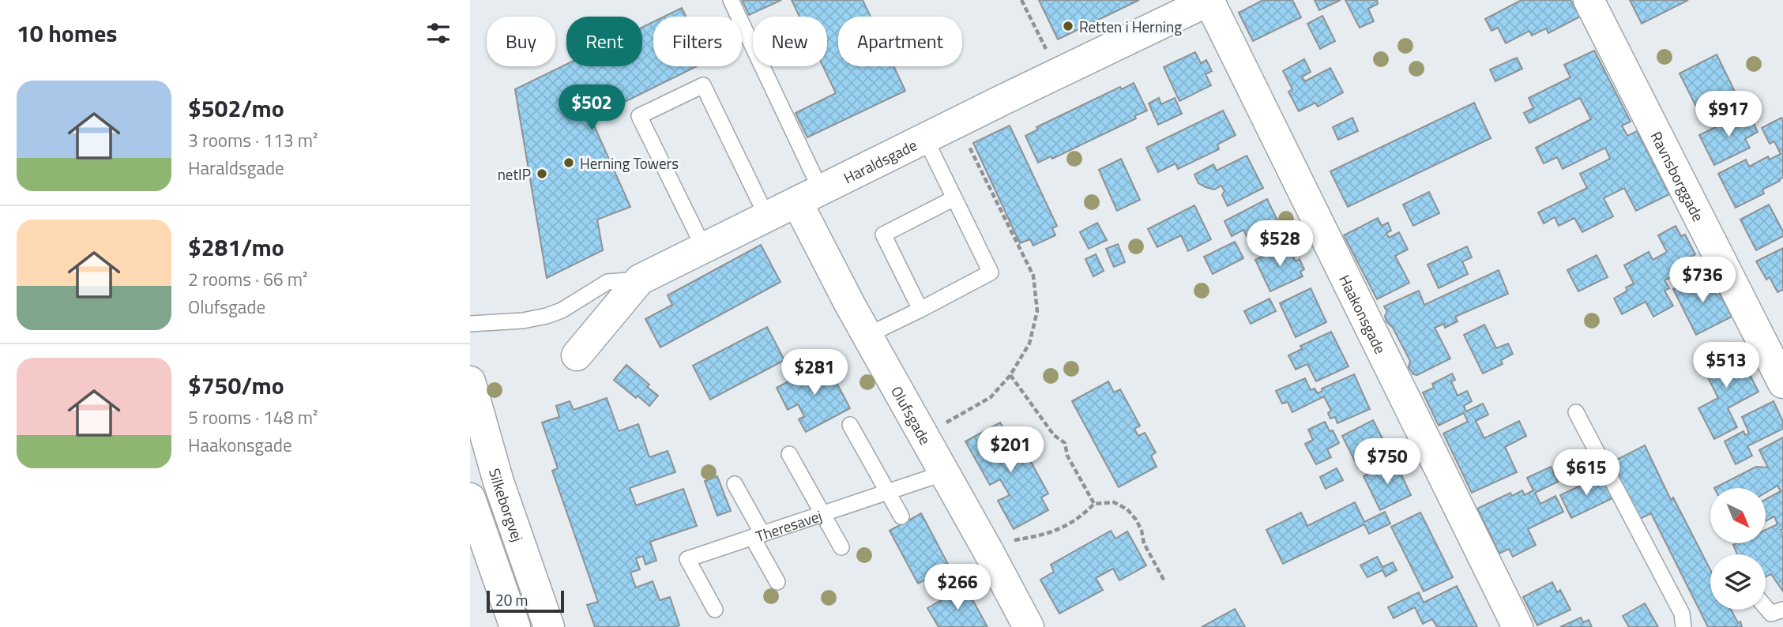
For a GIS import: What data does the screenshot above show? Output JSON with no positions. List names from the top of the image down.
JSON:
{
  "streets": {
    "street": [
      "Haraldsgade",
      "Ravnsborggade",
      "Haakonsgade",
      "Olufsgade",
      "Silkeborgvej"
    ],
    "lane": ["Theresavej"]
  },
  "crossings": [
    ["Haraldsgade", "Haakonsgade"],
    ["Haraldsgade", "Olufsgade"],
    ["Olufsgade", "Theresavej"]
  ],
  "places": ["Retten i Herning", "Herning Towers", "netIP"],
  "scale_bar": "20 m",
  "north": "bottom right",
  "page": {
    "heading": "10 homes",
    "chip": [
      "Buy",
      "Rent",
      "Filters",
      "New",
      "Apartment"
    ],
    "list": [
      {
        "name": "$502/mo",
        "note": "3 rooms · 113 m² · Haraldsgade"
      },
      {
        "name": "$281/mo",
        "note": "2 rooms · 66 m² · Olufsgade"
      },
      {
        "name": "$750/mo",
        "note": "5 rooms · 148 m² · Haakonsgade"
      }
    ],
    "price": [
      "$502",
      "$917",
      "$528",
      "$736",
      "$513",
      "$281",
      "$201",
      "$750",
      "$615",
      "$266"
    ],
    "scale": "20 m"
  }
}
